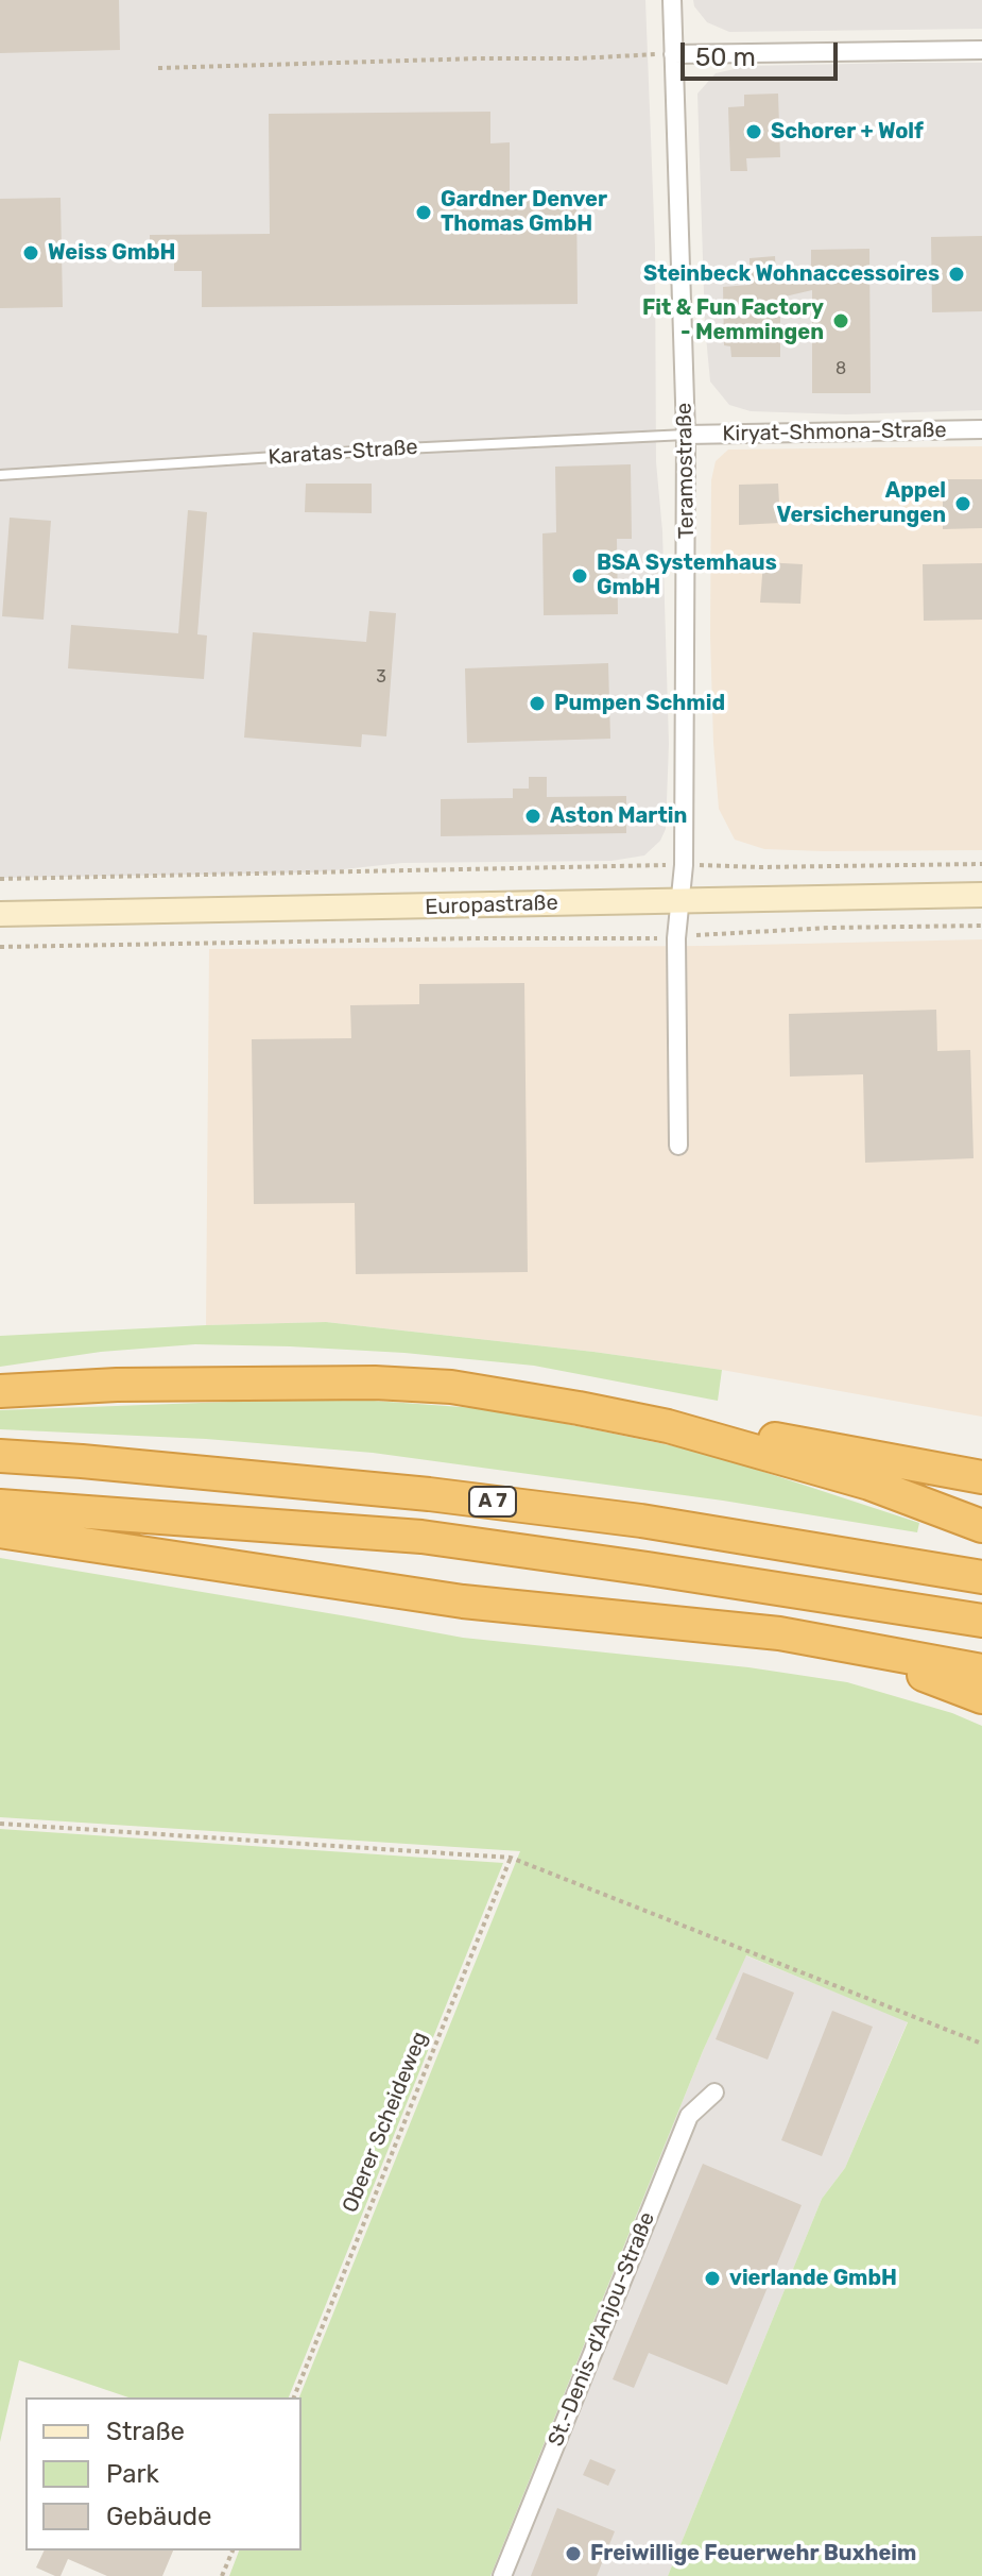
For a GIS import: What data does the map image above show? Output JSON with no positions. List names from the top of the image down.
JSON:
{
  "streets": {
    "highway": ["A 7"],
    "main road": ["Europastraße"],
    "street": ["Kiryat-Shmona-Straße", "Teramostraße", "St.-Denis-d'Anjou-Straße"],
    "lane": ["Karatas-Straße"],
    "path": ["Oberer Scheideweg"]
  },
  "crossings": [
    ["Kiryat-Shmona-Straße", "Karatas-Straße"],
    ["Kiryat-Shmona-Straße", "Teramostraße"],
    ["Karatas-Straße", "Teramostraße"],
    ["Teramostraße", "Europastraße"]
  ],
  "places": [
    "Schorer + Wolf",
    "Gardner Denver Thomas GmbH",
    "Weiss GmbH",
    "Steinbeck Wohnaccessoires",
    "Fit & Fun Factory - Memmingen",
    "Appel Versicherungen",
    "BSA Systemhaus GmbH",
    "Pumpen Schmid",
    "Aston Martin",
    "vierlande GmbH",
    "Freiwillige Feuerwehr Buxheim"
  ],
  "house_numbers": ["8", "3"],
  "legend": ["Straße", "Park", "Gebäude"],
  "scale_bar": "50 m"
}
